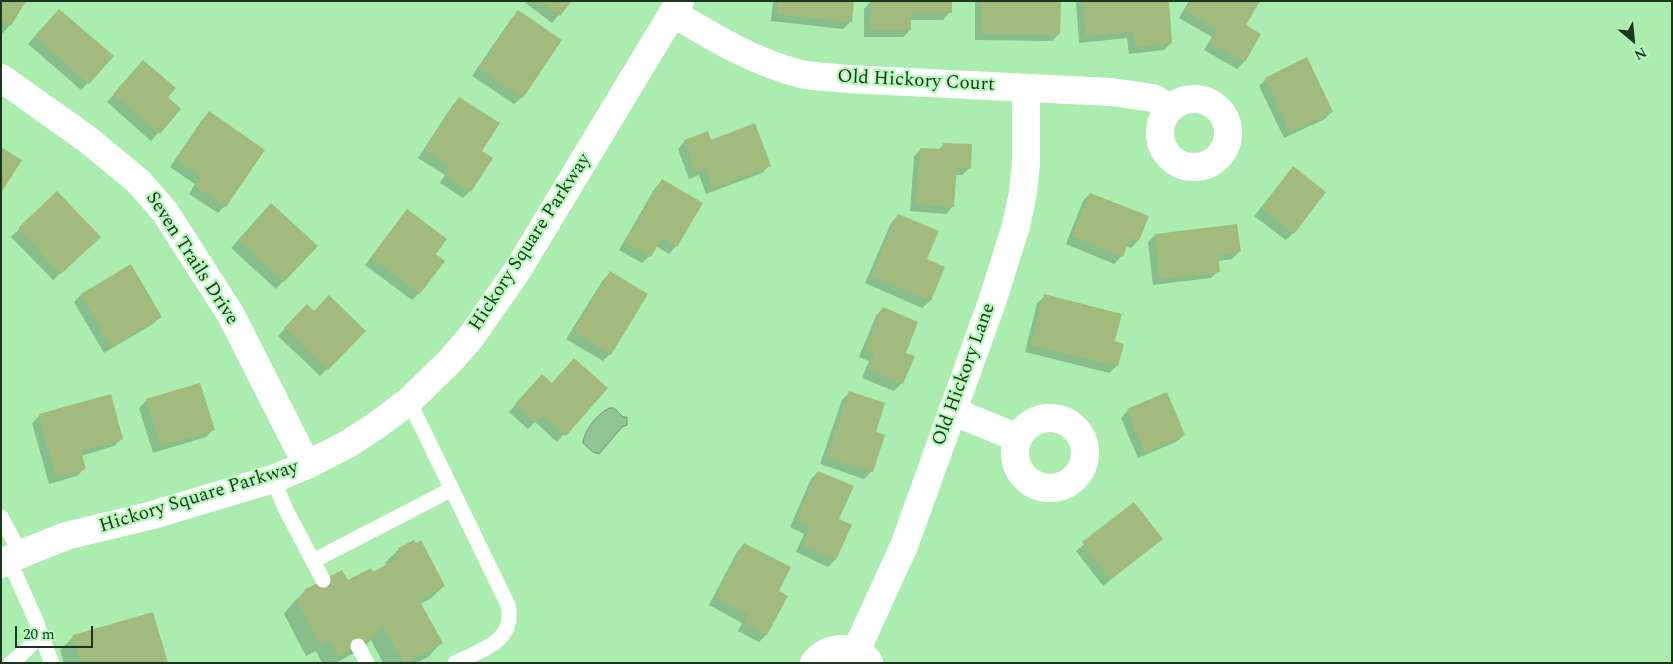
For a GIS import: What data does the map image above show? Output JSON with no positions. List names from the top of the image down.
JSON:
{
  "streets": {
    "street": [
      "Old Hickory Court",
      "Hickory Square Parkway",
      "Seven Trails Drive",
      "Old Hickory Lane"
    ]
  },
  "crossings": [
    ["Old Hickory Court", "Hickory Square Parkway"],
    ["Old Hickory Court", "Old Hickory Lane"],
    ["Hickory Square Parkway", "Seven Trails Drive"]
  ],
  "scale_bar": "20 m",
  "north": "bottom right"
}
